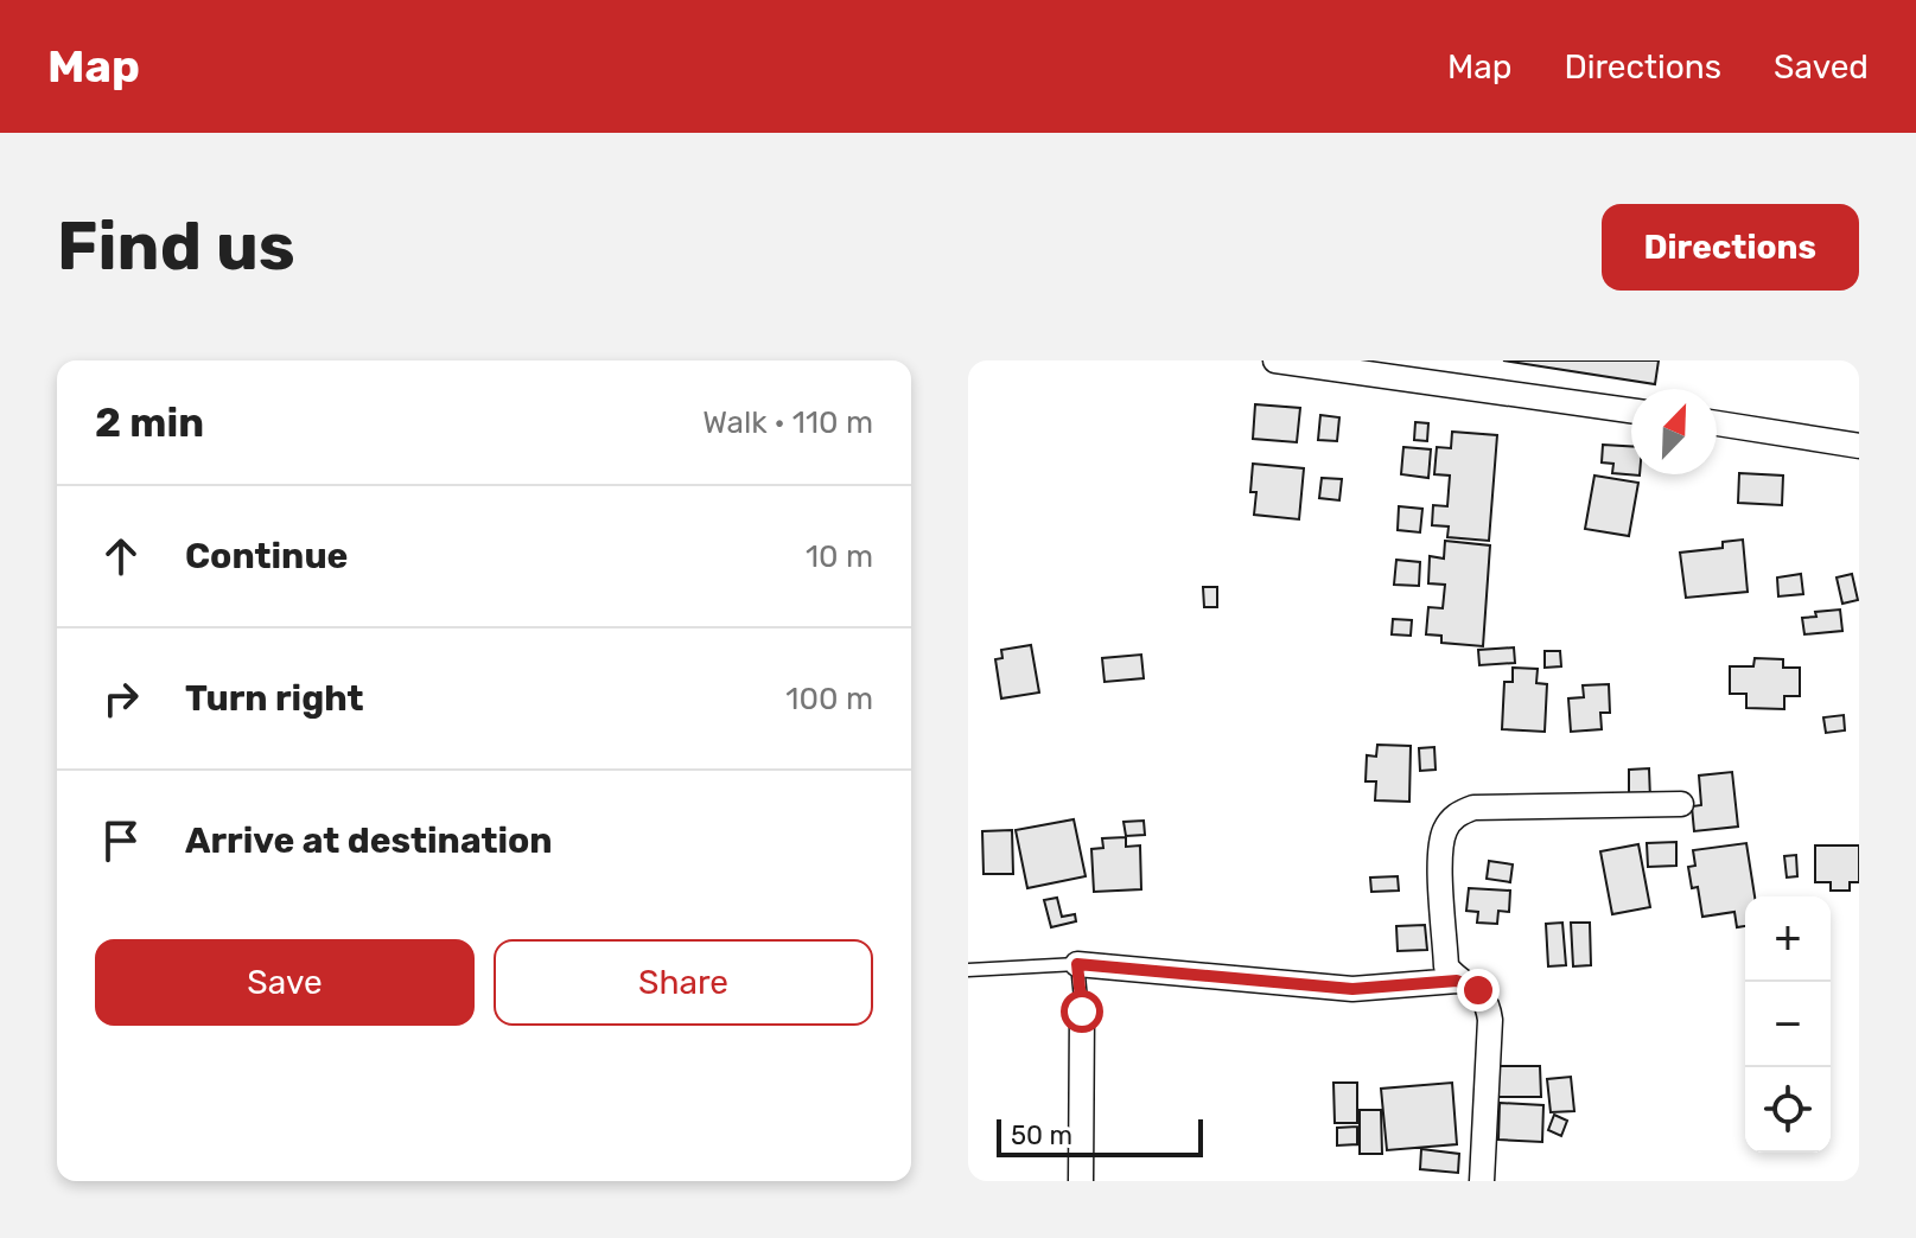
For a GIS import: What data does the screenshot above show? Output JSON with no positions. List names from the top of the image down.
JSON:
{
  "scale_bar": "50 m",
  "north": "top right",
  "page": {
    "header": "Map",
    "nav": ["Map", "Directions", "Saved"],
    "buttons": [
      "Directions",
      ["Save", "Share"]
    ],
    "title": "Find us",
    "heading": ["2 min", "Walk · 110 m"],
    "list": [
      ["Continue", "10 m"],
      ["Turn right", "100 m"],
      "Arrive at destination"
    ],
    "map_buttons": ["+", "−"],
    "scale": "50 m"
  }
}
